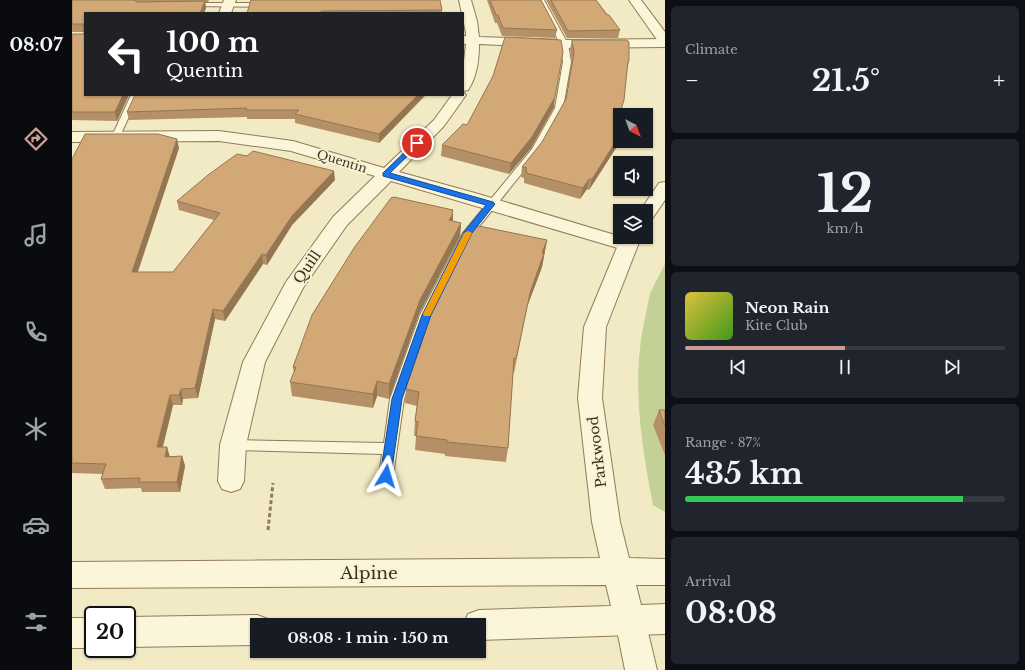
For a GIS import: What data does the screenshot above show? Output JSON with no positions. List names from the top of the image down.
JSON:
{
  "streets": {
    "street": [
      "Quentin",
      "Quill",
      "Parkwood",
      "Alpine"
    ]
  },
  "crossings": [
    ["Quentin", "Quill"],
    ["Parkwood", "Alpine"]
  ],
  "north": "bottom right",
  "page": {
    "tabs": "08:07",
    "tile": [
      "Climate",
      ["12", "km/h"],
      ["Range · 87%", "435 km"],
      ["Arrival", "08:08"]
    ],
    "turn": ["100 m", "Quentin"],
    "heat": ["−", "21.5°", "+"],
    "song": ["Neon Rain", "Kite Club"],
    "limit": "20",
    "trip": "08:08 · 1 min · 150 m"
  }
}
